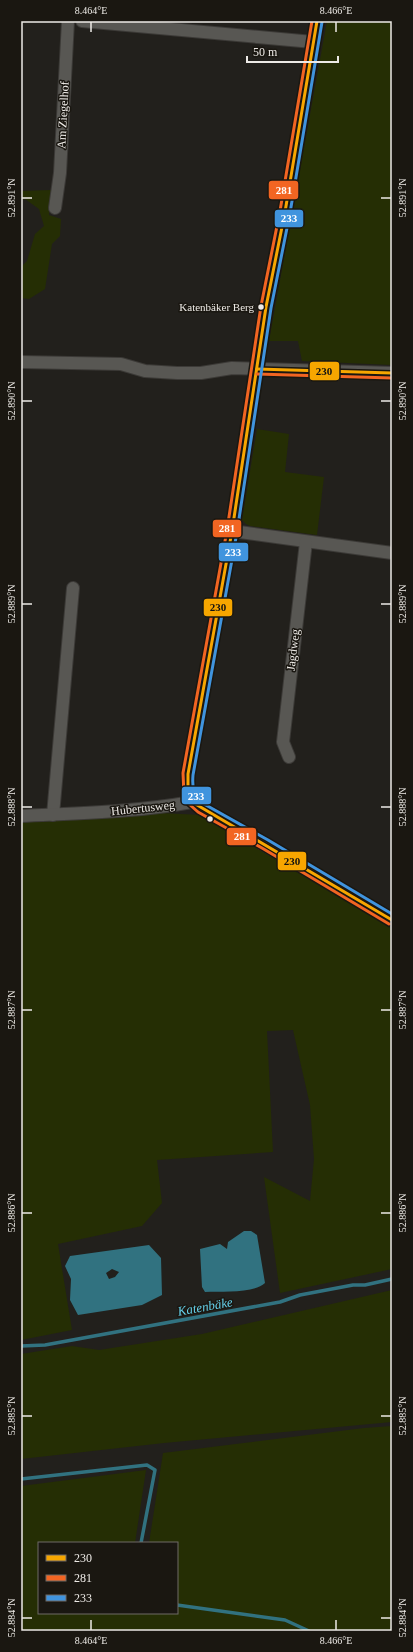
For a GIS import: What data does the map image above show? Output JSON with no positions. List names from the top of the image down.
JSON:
{
  "streets": {
    "street": ["Am Ziegelhof", "Jagdweg", "Hubertusweg"]
  },
  "water": ["Katenbäke"],
  "places": ["Katenbäker Berg"],
  "lines": ["transit line 230", "transit line 281", "transit line 233"],
  "legend": ["230", "281", "233"],
  "scale_bar": "50 m",
  "coordinates": [
    "8.464°E",
    "8.466°E",
    "52.891°N",
    "52.890°N",
    "52.889°N",
    "52.888°N",
    "52.887°N",
    "52.886°N",
    "52.885°N",
    "52.884°N"
  ]
}
